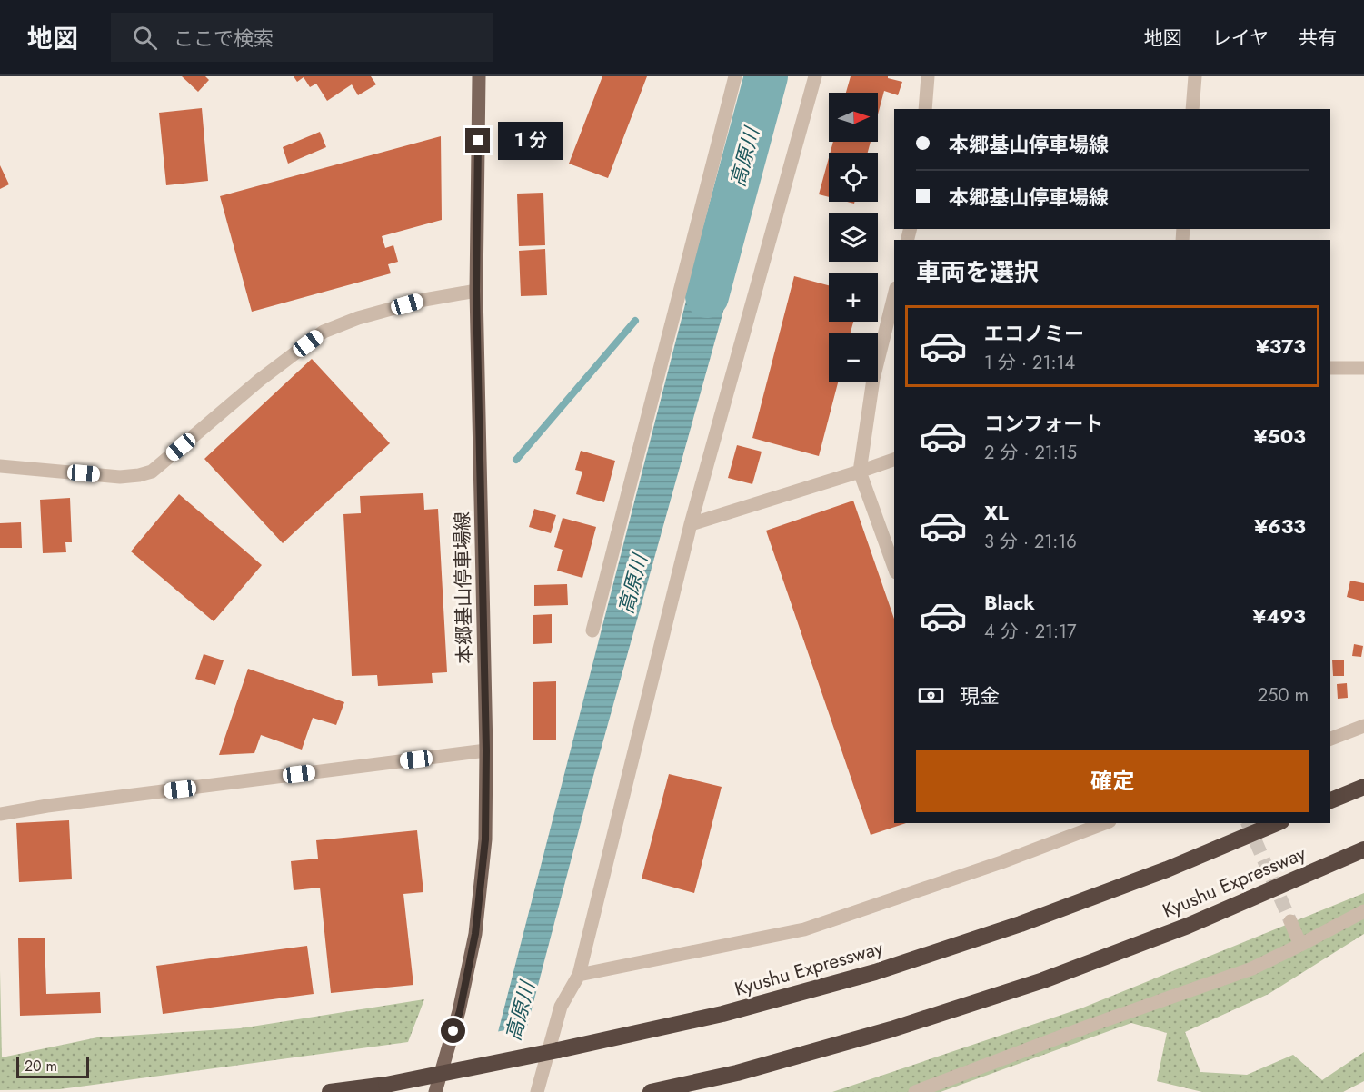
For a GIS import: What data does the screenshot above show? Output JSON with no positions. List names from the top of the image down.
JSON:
{
  "streets": {
    "highway": ["Kyushu Expressway"],
    "main road": ["本郷基山停車場線"]
  },
  "water": ["高原川"],
  "scale_bar": "20 m",
  "north": "right",
  "page": {
    "header": "地図",
    "search": "ここで検索",
    "nav": ["地図", "レイヤ", "共有"],
    "map_buttons": ["+", "−"],
    "banner": ["本郷基山停車場線", "本郷基山停車場線"],
    "bubble": "1 分",
    "heading": "車両を選択",
    "list": [
      {
        "name": "エコノミー",
        "note": "1 分 · 21:14",
        "value": "¥373"
      },
      {
        "name": "コンフォート",
        "note": "2 分 · 21:15",
        "value": "¥503"
      },
      {
        "name": "XL",
        "note": "3 分 · 21:16",
        "value": "¥633"
      },
      {
        "name": "Black",
        "note": "4 分 · 21:17",
        "value": "¥493"
      }
    ],
    "pay": ["現金", "250 m"],
    "buttons": "確定",
    "scale": "20 m"
  }
}
